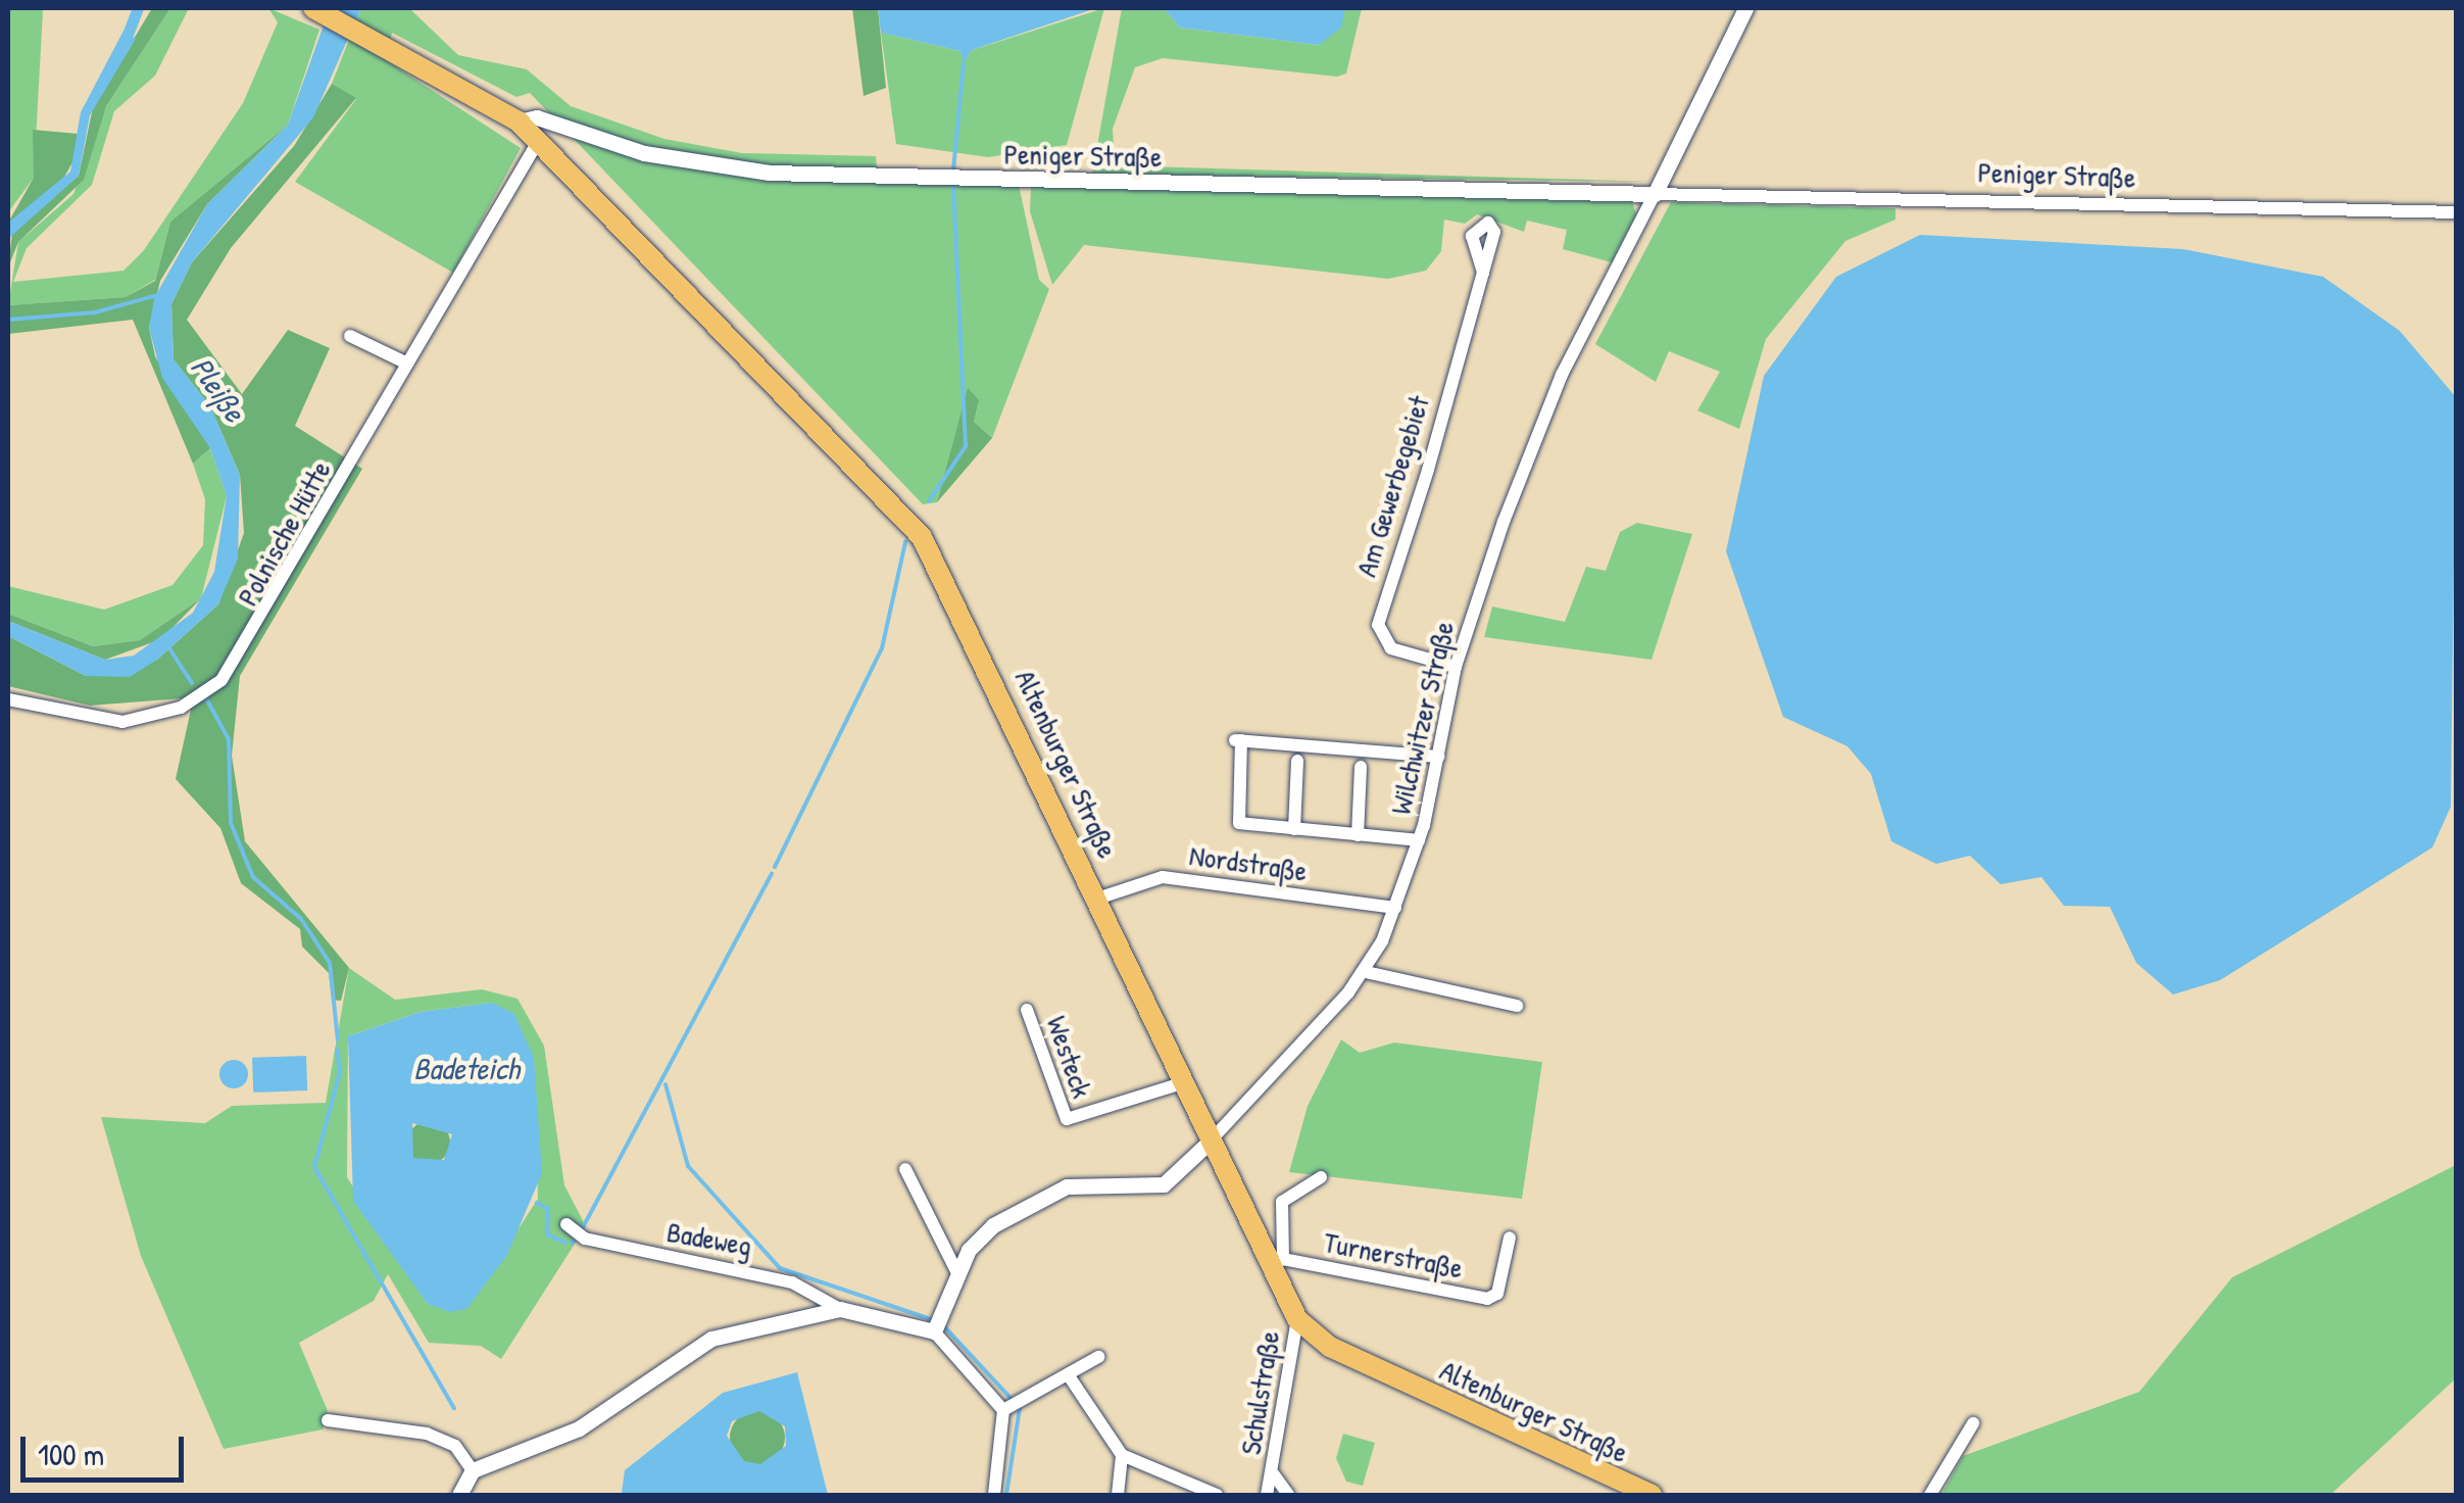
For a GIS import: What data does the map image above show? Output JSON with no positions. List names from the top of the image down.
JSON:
{
  "streets": {
    "main road": ["Altenburger Straße"],
    "street": [
      "Peniger Straße",
      "Am Gewerbegebiet",
      "Polnische Hütte",
      "Wilchwitzer Straße",
      "Nordstraße",
      "Westeck",
      "Badeweg",
      "Turnerstraße",
      "Schulstraße"
    ]
  },
  "crossings": [
    ["Peniger Straße", "Wilchwitzer Straße"],
    ["Peniger Straße", "Altenburger Straße"],
    ["Am Gewerbegebiet", "Wilchwitzer Straße"],
    ["Polnische Hütte", "Altenburger Straße"],
    ["Wilchwitzer Straße", "Altenburger Straße"],
    ["Wilchwitzer Straße", "Nordstraße"],
    ["Altenburger Straße", "Nordstraße"],
    ["Altenburger Straße", "Westeck"],
    ["Altenburger Straße", "Turnerstraße"],
    ["Altenburger Straße", "Schulstraße"]
  ],
  "water": ["Pleiße", "Badeteich"],
  "scale_bar": "100 m"
}
